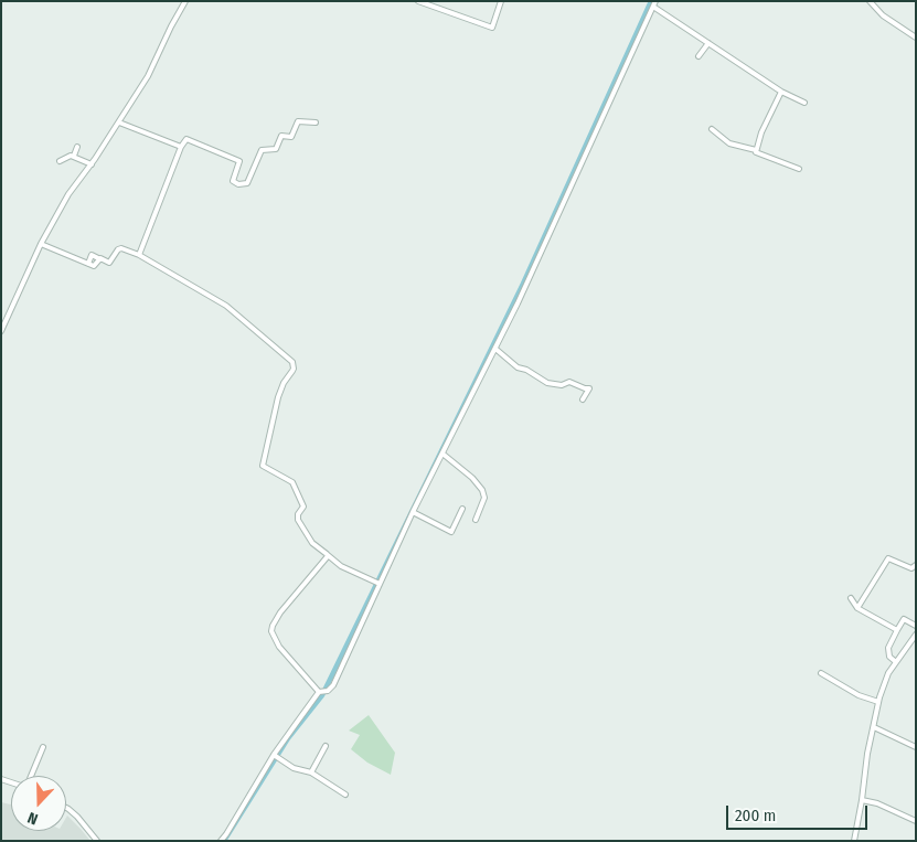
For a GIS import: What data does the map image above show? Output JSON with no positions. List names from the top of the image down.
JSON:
{
  "scale_bar": "200 m",
  "north": "bottom"
}
